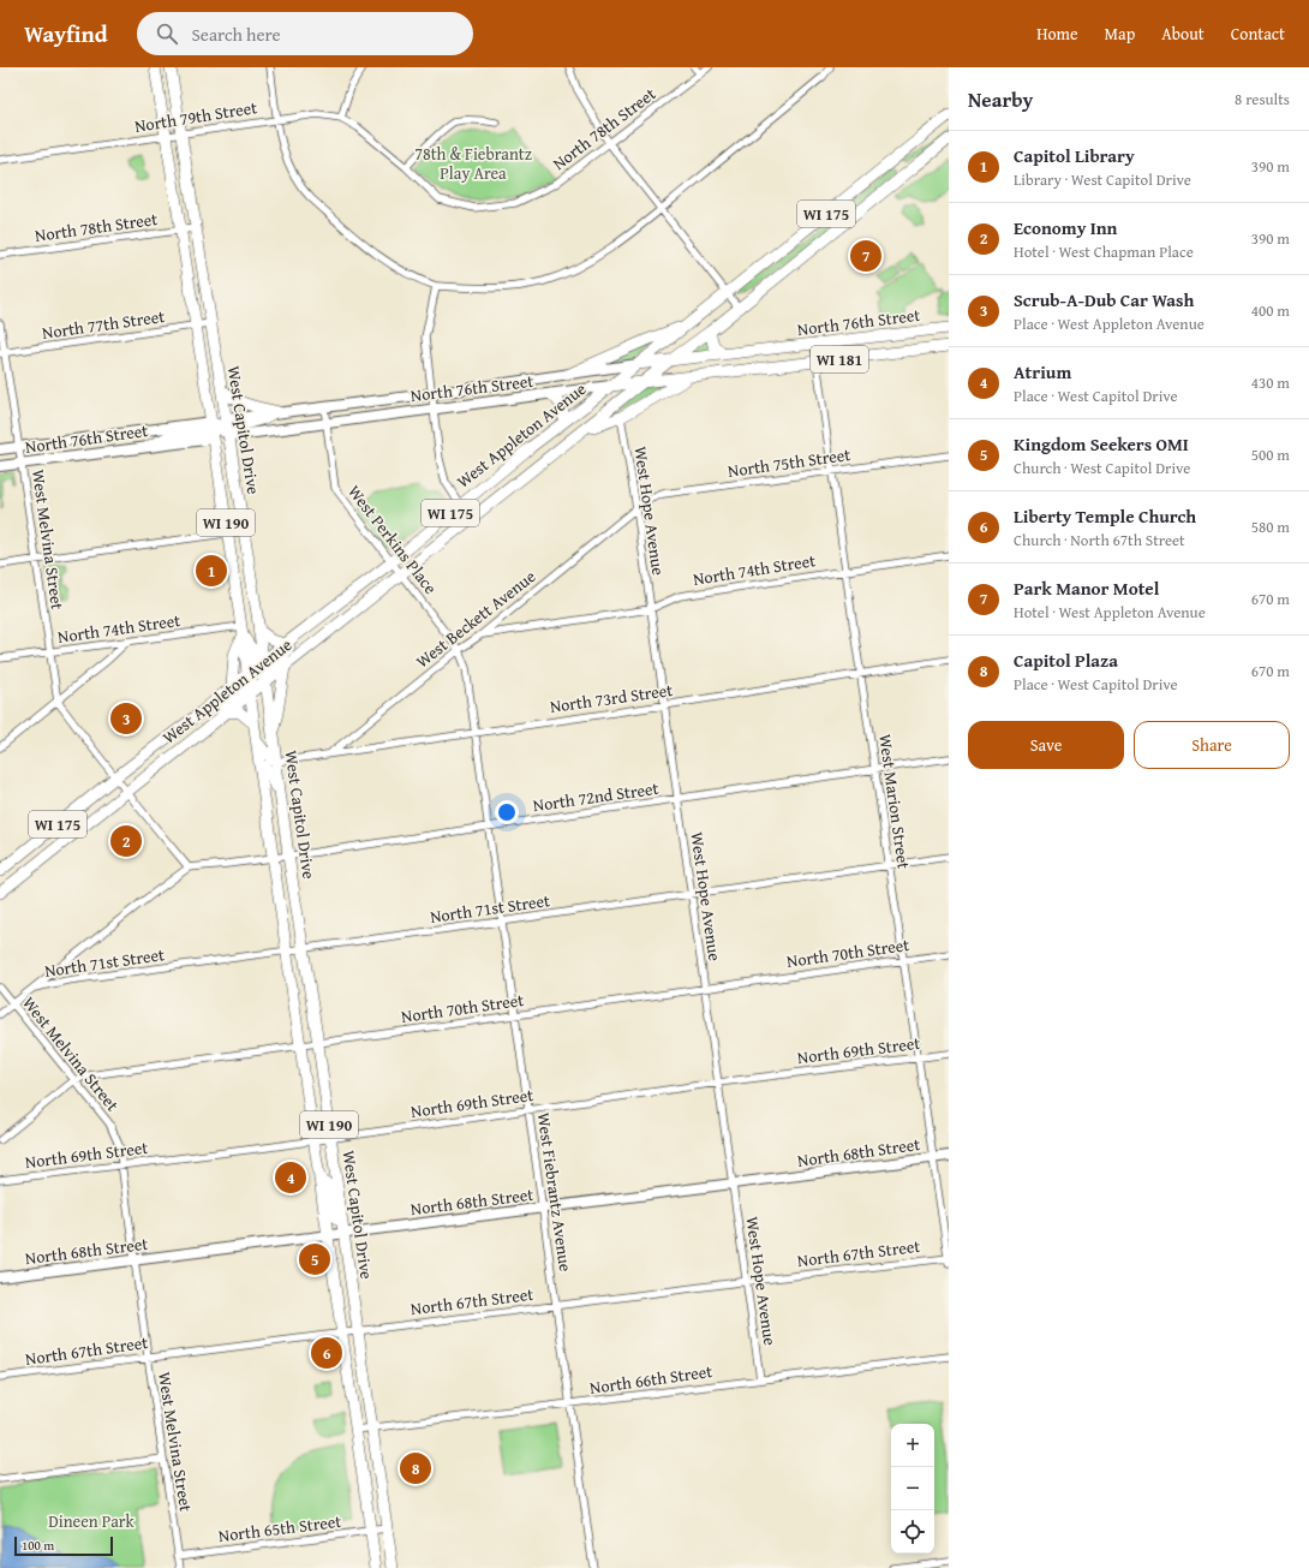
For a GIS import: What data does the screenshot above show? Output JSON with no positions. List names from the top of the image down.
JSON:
{
  "streets": {
    "main road": [
      "WI 175",
      "North 76th Street",
      "WI 181",
      "West Capitol Drive",
      "West Appleton Avenue",
      "WI 190",
      "North 68th Street"
    ],
    "street": [
      "North 79th Street",
      "North 78th Street",
      "North 77th Street",
      "North 75th Street",
      "West Hope Avenue",
      "West Melvina Street",
      "West Perkins Place",
      "North 74th Street",
      "West Beckett Avenue",
      "North 73rd Street",
      "North 72nd Street",
      "West Marion Street",
      "North 71st Street",
      "North 70th Street",
      "North 69th Street",
      "West Fiebrantz Avenue",
      "North 67th Street",
      "North 66th Street",
      "North 65th Street"
    ]
  },
  "crossings": [
    ["North 79th Street", "North 78th Street"],
    ["North 79th Street", "West Capitol Drive"],
    ["North 78th Street", "West Capitol Drive"],
    ["North 76th Street", "West Capitol Drive"],
    ["North 76th Street", "West Appleton Avenue"],
    ["North 76th Street", "West Melvina Street"],
    ["North 76th Street", "West Perkins Place"],
    ["North 76th Street", "West Marion Street"],
    ["North 77th Street", "West Capitol Drive"],
    ["North 77th Street", "West Melvina Street"],
    ["West Capitol Drive", "West Appleton Avenue"],
    ["West Capitol Drive", "North 74th Street"],
    ["West Capitol Drive", "North 73rd Street"],
    ["West Capitol Drive", "North 72nd Street"],
    ["West Capitol Drive", "North 71st Street"],
    ["West Capitol Drive", "North 70th Street"],
    ["West Capitol Drive", "North 69th Street"],
    ["West Capitol Drive", "North 68th Street"],
    ["West Capitol Drive", "North 67th Street"],
    ["West Capitol Drive", "North 66th Street"],
    ["West Capitol Drive", "North 65th Street"],
    ["West Appleton Avenue", "West Perkins Place"],
    ["North 75th Street", "West Hope Avenue"],
    ["North 75th Street", "West Beckett Avenue"],
    ["North 75th Street", "West Marion Street"],
    ["West Hope Avenue", "North 74th Street"],
    ["West Hope Avenue", "West Beckett Avenue"],
    ["West Hope Avenue", "North 73rd Street"],
    ["West Hope Avenue", "North 72nd Street"],
    ["West Hope Avenue", "North 71st Street"],
    ["West Hope Avenue", "North 70th Street"],
    ["West Hope Avenue", "North 69th Street"],
    ["West Hope Avenue", "North 68th Street"],
    ["West Hope Avenue", "North 67th Street"],
    ["West Hope Avenue", "North 66th Street"],
    ["West Melvina Street", "North 74th Street"],
    ["West Melvina Street", "North 70th Street"],
    ["West Melvina Street", "North 69th Street"],
    ["West Melvina Street", "North 68th Street"],
    ["West Melvina Street", "North 67th Street"],
    ["West Melvina Street", "North 65th Street"],
    ["West Perkins Place", "West Beckett Avenue"],
    ["West Perkins Place", "West Fiebrantz Avenue"],
    ["North 74th Street", "West Beckett Avenue"],
    ["North 74th Street", "West Marion Street"],
    ["West Beckett Avenue", "North 73rd Street"],
    ["West Beckett Avenue", "West Fiebrantz Avenue"],
    ["North 73rd Street", "West Marion Street"],
    ["North 73rd Street", "West Fiebrantz Avenue"],
    ["North 72nd Street", "West Marion Street"],
    ["North 72nd Street", "West Fiebrantz Avenue"],
    ["West Marion Street", "North 71st Street"],
    ["West Marion Street", "North 70th Street"],
    ["West Marion Street", "North 69th Street"],
    ["West Marion Street", "North 68th Street"],
    ["West Marion Street", "North 67th Street"],
    ["North 71st Street", "West Fiebrantz Avenue"],
    ["North 70th Street", "West Fiebrantz Avenue"],
    ["North 69th Street", "West Fiebrantz Avenue"],
    ["North 68th Street", "West Fiebrantz Avenue"],
    ["West Fiebrantz Avenue", "North 67th Street"],
    ["West Fiebrantz Avenue", "North 66th Street"]
  ],
  "parks": ["78th & Fiebrantz Play Area", "Dineen Park"],
  "scale_bar": "100 m",
  "page": {
    "header": "Wayfind",
    "search": "Search here",
    "nav": [
      "Home",
      "Map",
      "About",
      "Contact"
    ],
    "heading": ["Nearby", "8 results"],
    "list": [
      {
        "mark": "1",
        "name": "Capitol Library",
        "note": "Library · West Capitol Drive",
        "value": "390 m"
      },
      {
        "mark": "2",
        "name": "Economy Inn",
        "note": "Hotel · West Chapman Place",
        "value": "390 m"
      },
      {
        "mark": "3",
        "name": "Scrub-A-Dub Car Wash",
        "note": "Place · West Appleton Avenue",
        "value": "400 m"
      },
      {
        "mark": "4",
        "name": "Atrium",
        "note": "Place · West Capitol Drive",
        "value": "430 m"
      },
      {
        "mark": "5",
        "name": "Kingdom Seekers OMI",
        "note": "Church · West Capitol Drive",
        "value": "500 m"
      },
      {
        "mark": "6",
        "name": "Liberty Temple Church",
        "note": "Church · North 67th Street",
        "value": "580 m"
      },
      {
        "mark": "7",
        "name": "Park Manor Motel",
        "note": "Hotel · West Appleton Avenue",
        "value": "670 m"
      },
      {
        "mark": "8",
        "name": "Capitol Plaza",
        "note": "Place · West Capitol Drive",
        "value": "670 m"
      }
    ],
    "pins": [
      "7",
      "1",
      "3",
      "2",
      "4",
      "5",
      "6",
      "8"
    ],
    "buttons": ["Save", "Share"],
    "map_buttons": ["+", "−"],
    "scale": "100 m"
  }
}
